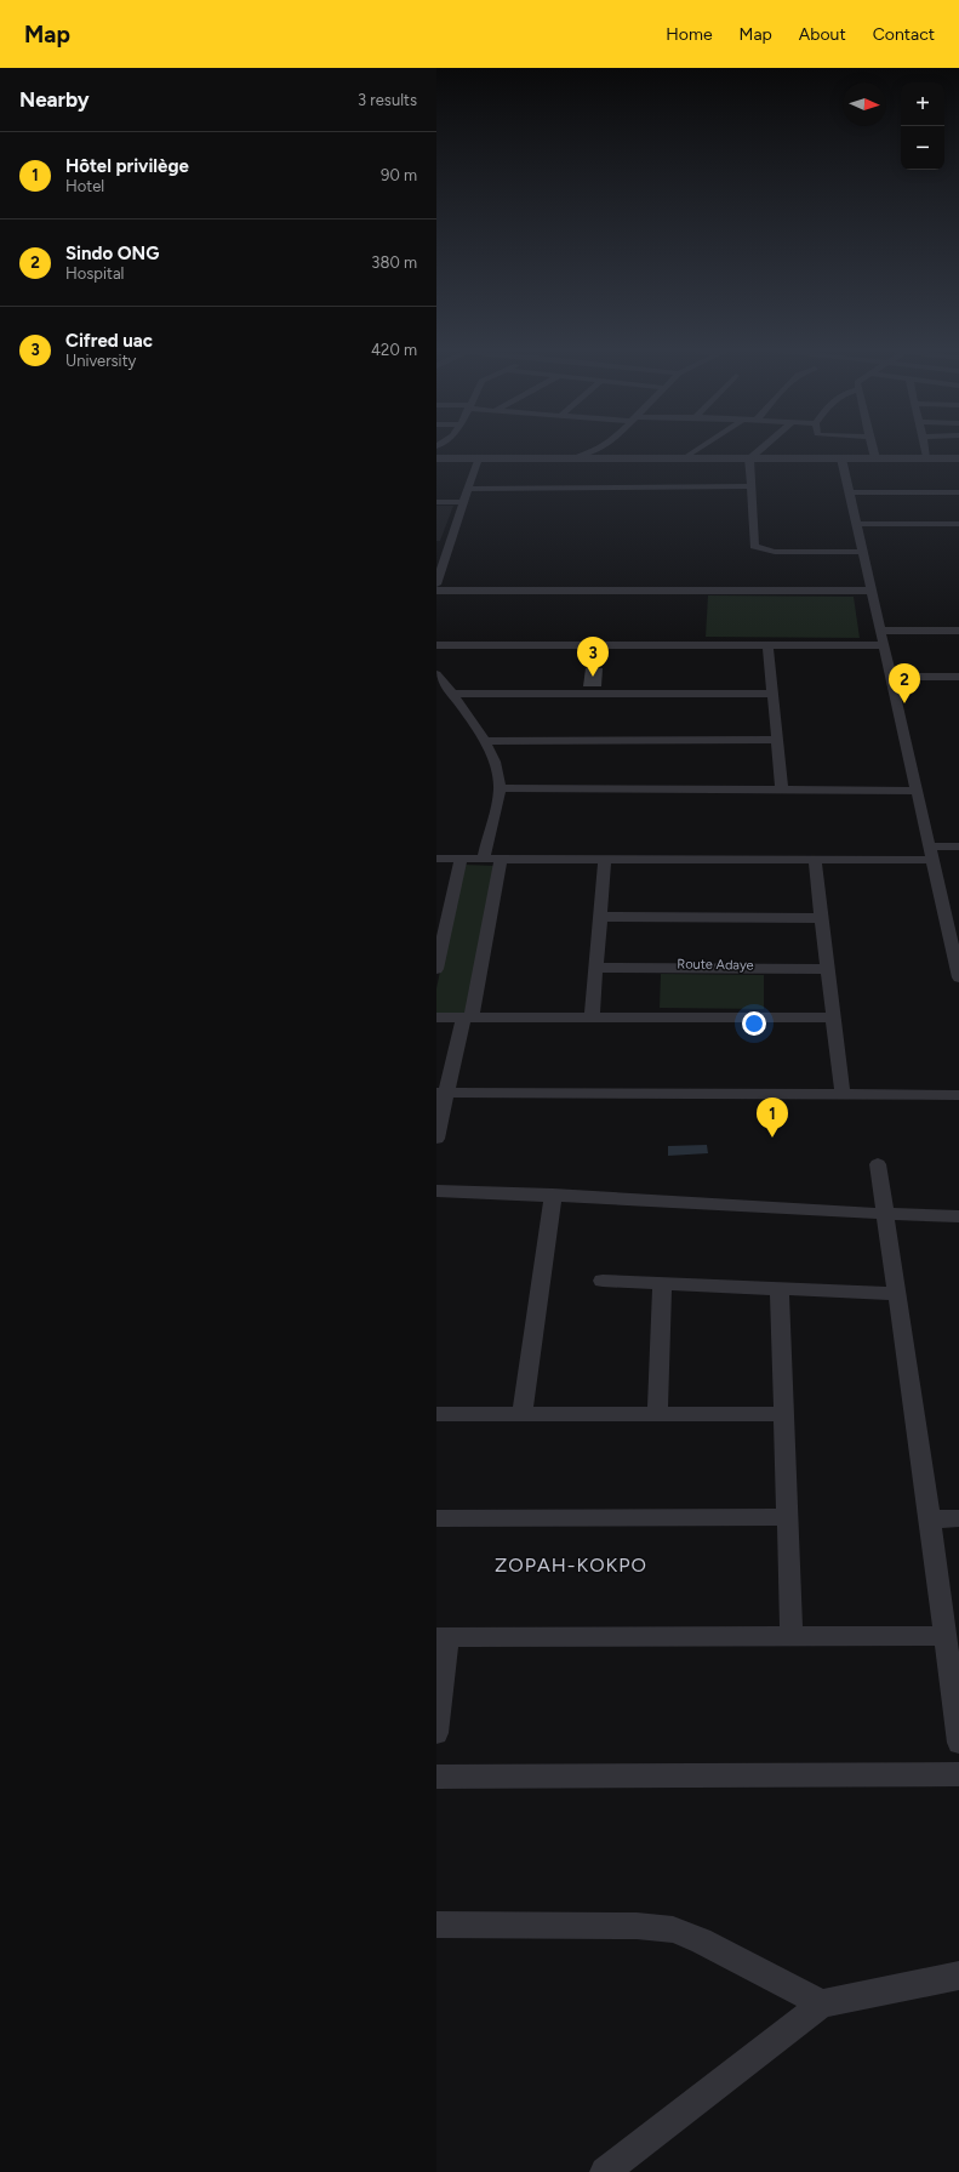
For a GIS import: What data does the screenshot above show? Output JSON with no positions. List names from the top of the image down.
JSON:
{
  "districts": ["ZOPAH-KOKPO"],
  "north": "right",
  "page": {
    "header": "Map",
    "nav": [
      "Home",
      "Map",
      "About",
      "Contact"
    ],
    "heading": ["Nearby", "3 results"],
    "map_buttons": ["+", "−"],
    "list": [
      {
        "mark": "1",
        "name": "Hôtel privilège",
        "note": "Hotel",
        "value": "90 m"
      },
      {
        "mark": "2",
        "name": "Sindo ONG",
        "note": "Hospital",
        "value": "380 m"
      },
      {
        "mark": "3",
        "name": "Cifred uac",
        "note": "University",
        "value": "420 m"
      }
    ],
    "pins": ["3", "2", "1"]
  }
}
